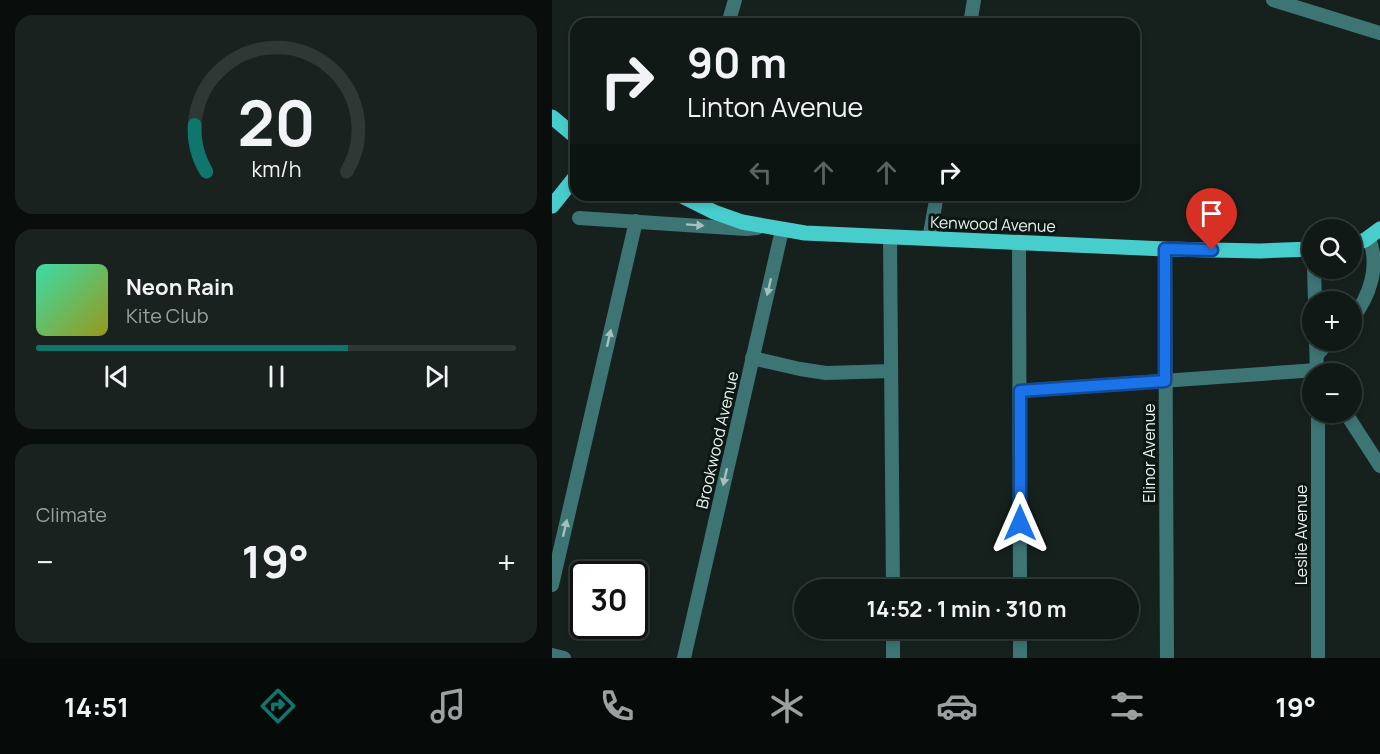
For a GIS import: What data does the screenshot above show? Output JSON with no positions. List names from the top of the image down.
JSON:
{
  "streets": {
    "main road": ["Kenwood Avenue"],
    "street": ["Brookwood Avenue", "Elinor Avenue", "Leslie Avenue"]
  },
  "crossings": [
    ["Kenwood Avenue", "Brookwood Avenue"],
    ["Kenwood Avenue", "Elinor Avenue"]
  ],
  "one_way": ["Brookwood Avenue"],
  "page": {
    "turn": ["90 m", "Linton Avenue"],
    "map_buttons": ["+", "−"],
    "song": ["Neon Rain", "Kite Club"],
    "tile": "Climate",
    "heat": ["−", "19°", "+"],
    "limit": "30",
    "trip": "14:52 · 1 min · 310 m",
    "tabs": ["14:51", "19°"],
    "gauge": ["20", "km/h"]
  }
}
